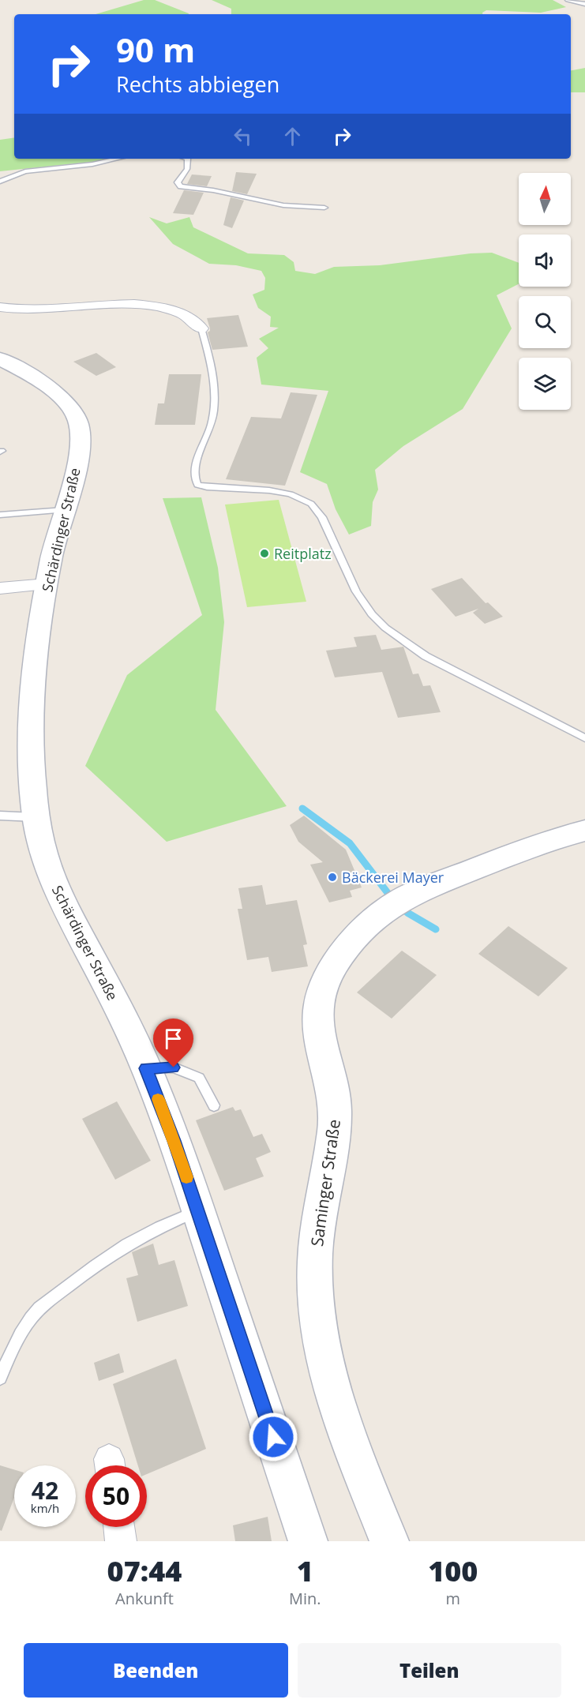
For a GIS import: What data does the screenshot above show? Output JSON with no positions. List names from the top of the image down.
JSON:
{
  "streets": {
    "main road": ["Schärdinger Straße", "Saminger Straße"]
  },
  "places": ["Reitplatz", "Bäckerei Mayer"],
  "north": "top",
  "page": {
    "turn": ["90 m", "Rechts abbiegen"],
    "speed": "42 km/h",
    "limit": "50",
    "eta": [
      "07:44",
      "Ankunft",
      "1",
      "Min.",
      "100",
      "m"
    ],
    "buttons": ["Beenden", "Teilen"]
  }
}
